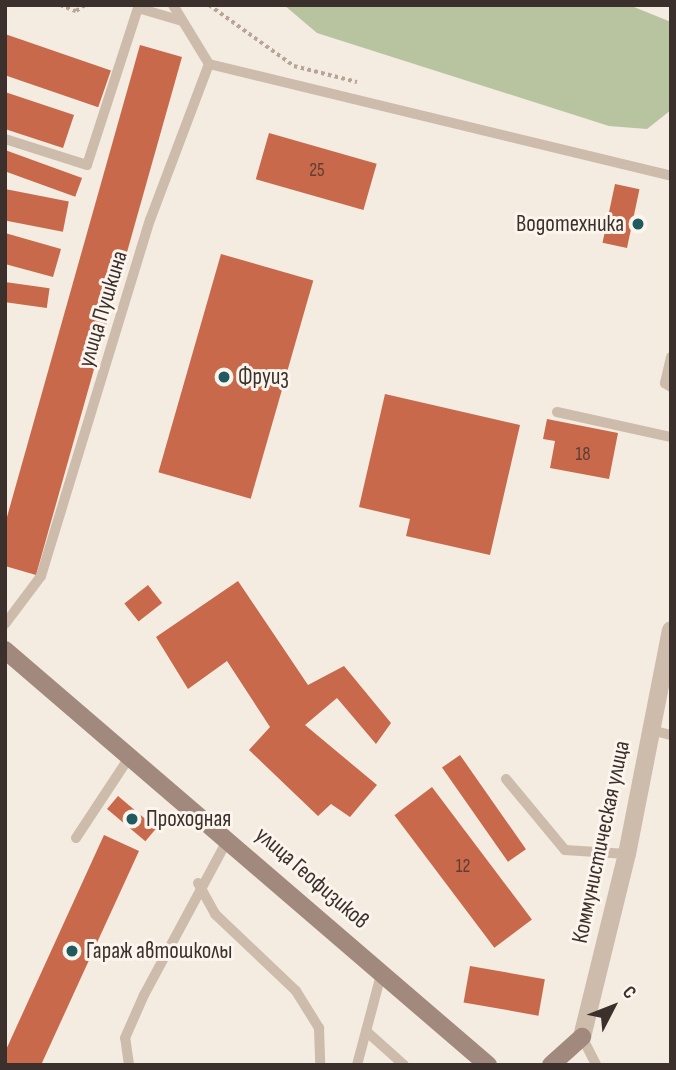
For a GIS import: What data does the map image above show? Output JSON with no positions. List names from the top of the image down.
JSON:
{
  "streets": {
    "main road": ["Коммунистическая улица", "улица Геофизиков"],
    "lane": ["улица Пушкина"]
  },
  "places": [
    "Водотехника",
    "Фруиз",
    "Проходная",
    "Гараж автошколы"
  ],
  "house_numbers": ["25", "18", "12"],
  "north": "top right"
}
